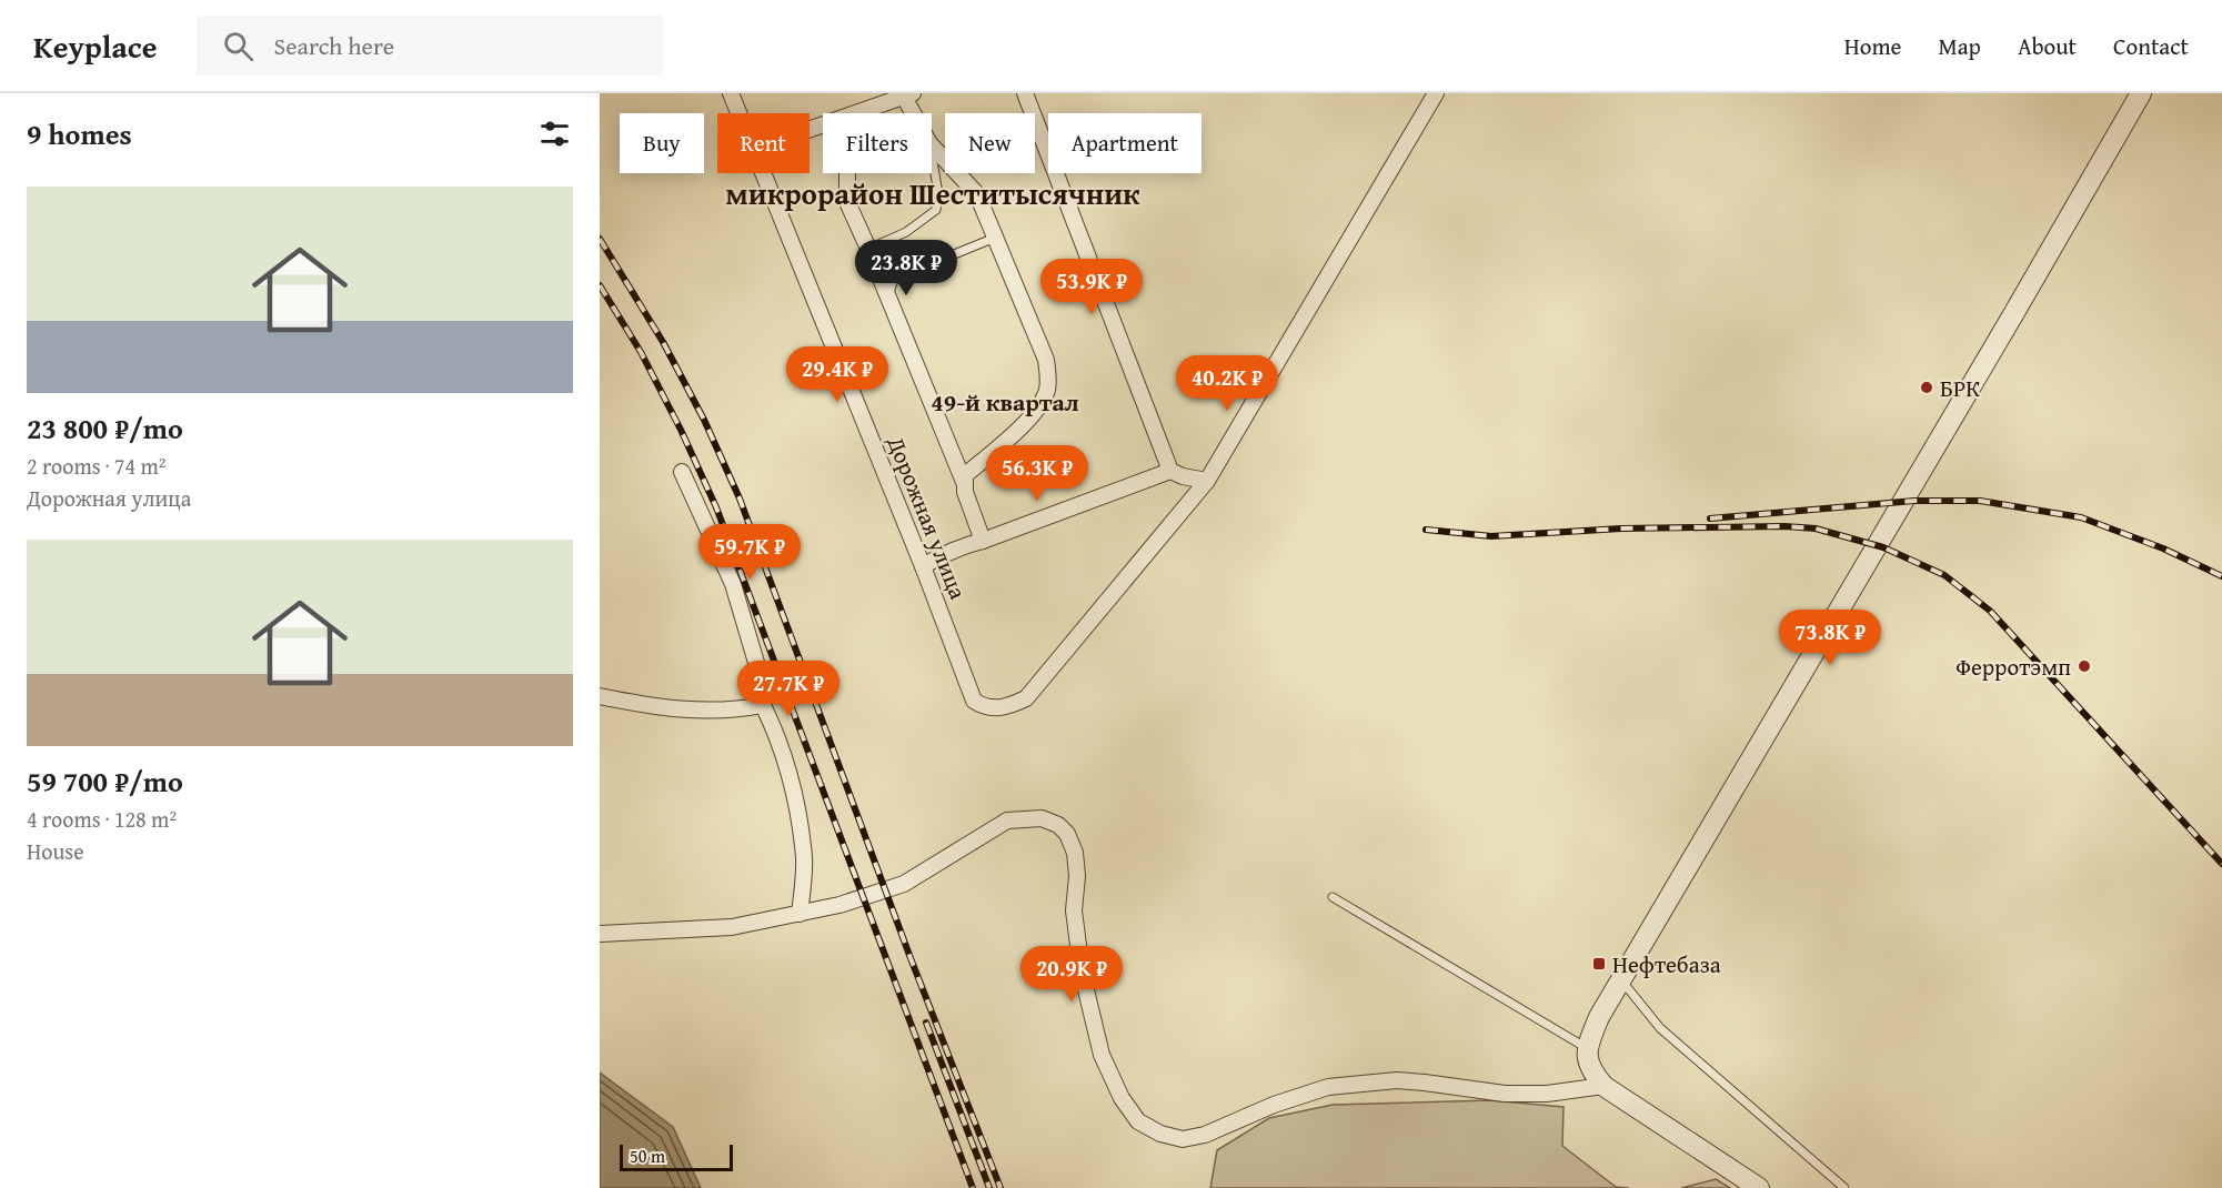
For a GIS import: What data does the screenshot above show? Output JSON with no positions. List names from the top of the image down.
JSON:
{
  "streets": {
    "street": ["Дорожная улица"]
  },
  "districts": ["микрорайон Шеститысячник", "49-й квартал"],
  "places": {
    "other": ["БРК", "Ферротэмп"],
    "transit": ["Нефтебаза"]
  },
  "scale_bar": "50 m",
  "page": {
    "header": "Keyplace",
    "search": "Search here",
    "nav": [
      "Home",
      "Map",
      "About",
      "Contact"
    ],
    "heading": "9 homes",
    "chip": [
      "Buy",
      "Rent",
      "Filters",
      "New",
      "Apartment"
    ],
    "list": [
      {
        "name": "23 800 ₽/mo",
        "note": "2 rooms · 74 m² · Дорожная улица"
      },
      {
        "name": "59 700 ₽/mo",
        "note": "4 rooms · 128 m² · House"
      }
    ],
    "price": [
      "23.8K ₽",
      "53.9K ₽",
      "29.4K ₽",
      "40.2K ₽",
      "56.3K ₽",
      "59.7K ₽",
      "73.8K ₽",
      "27.7K ₽",
      "20.9K ₽"
    ],
    "scale": "50 m"
  }
}
